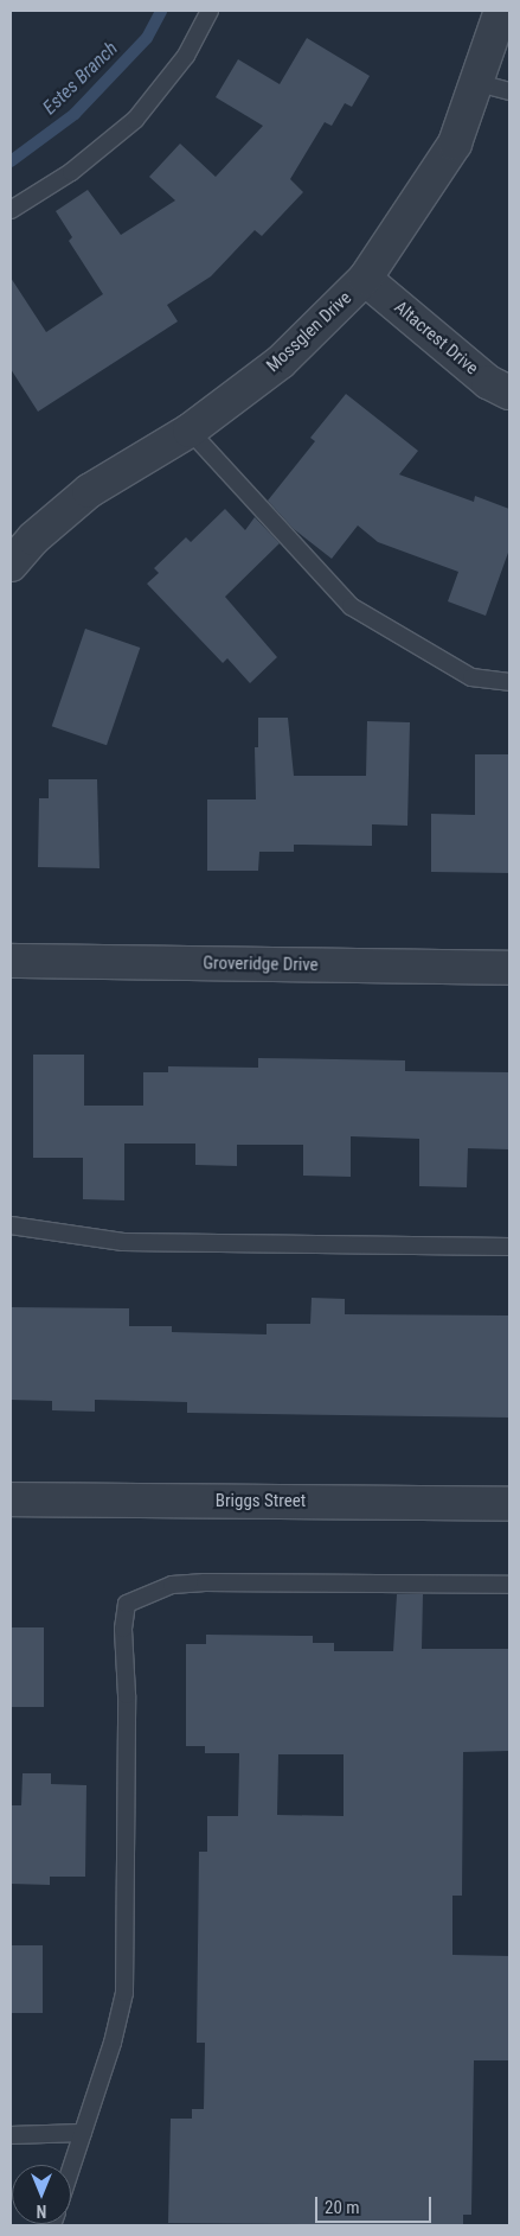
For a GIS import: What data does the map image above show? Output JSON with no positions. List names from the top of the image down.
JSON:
{
  "streets": {
    "street": [
      "Mossglen Drive",
      "Altacrest Drive",
      "Groveridge Drive",
      "Briggs Street"
    ]
  },
  "crossings": [
    ["Mossglen Drive", "Altacrest Drive"]
  ],
  "water": ["Estes Branch"],
  "scale_bar": "20 m",
  "north": "bottom"
}
